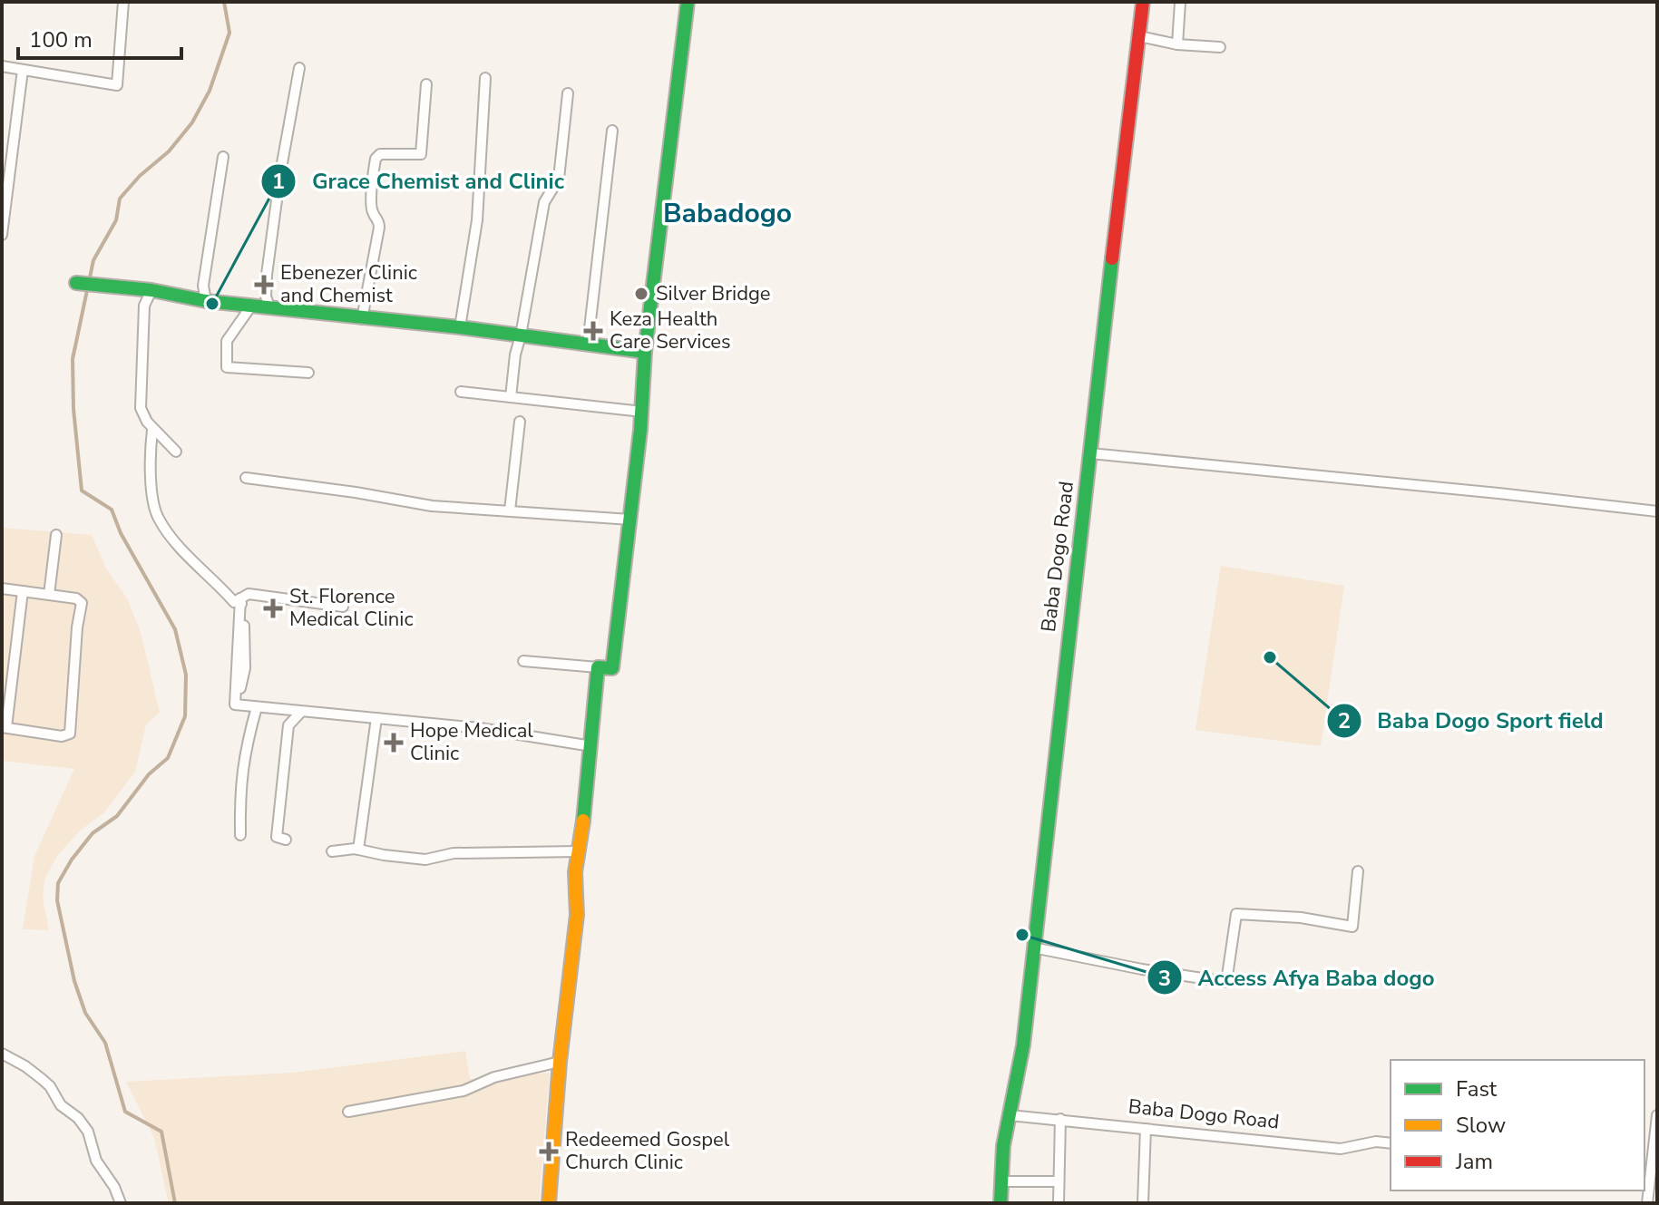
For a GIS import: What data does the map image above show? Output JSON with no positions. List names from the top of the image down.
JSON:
{
  "streets": {
    "street": ["Baba Dogo Road"]
  },
  "districts": ["Babadogo"],
  "places": {
    "health": [
      "Ebenezer Clinic and Chemist",
      "Keza Health Care Services",
      "St. Florence Medical Clinic",
      "Hope Medical Clinic",
      "Redeemed Gospel Church Clinic"
    ],
    "other": [
      "Silver Bridge",
      "Grace Chemist and Clinic",
      "Baba Dogo Sport field",
      "Access Afya Baba dogo"
    ]
  },
  "legend": ["Fast", "Slow", "Jam"],
  "scale_bar": "100 m"
}
